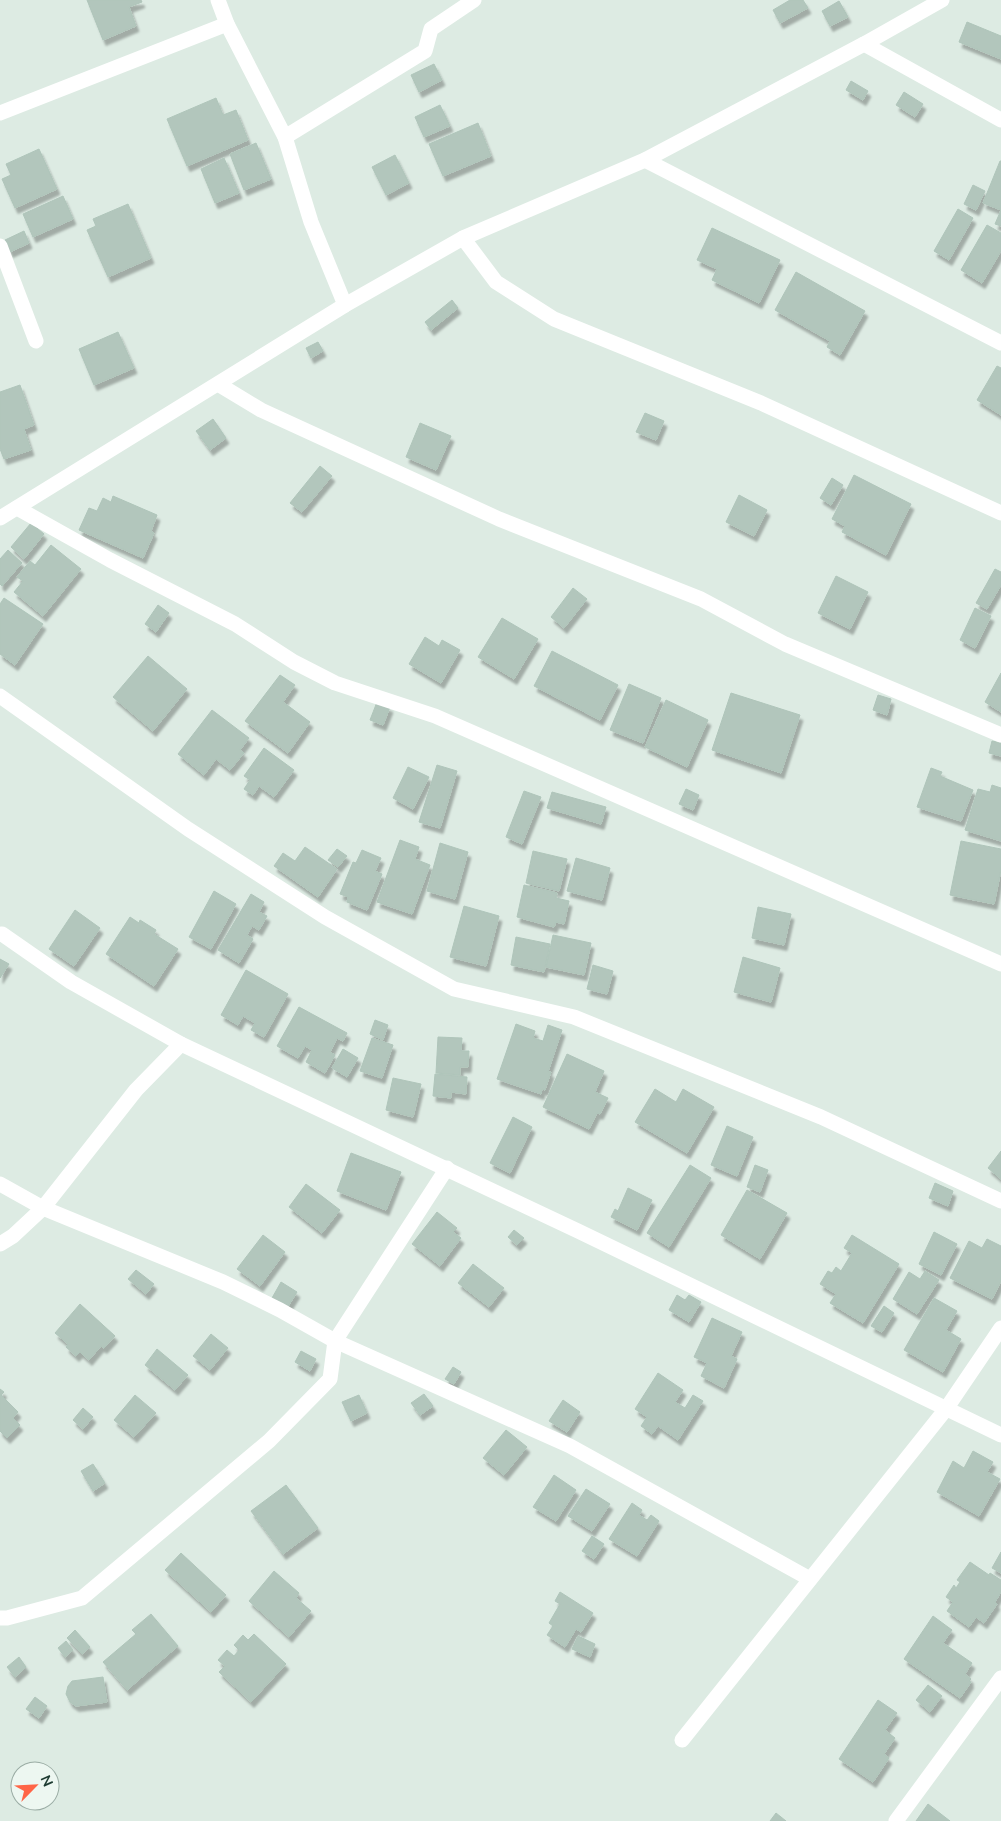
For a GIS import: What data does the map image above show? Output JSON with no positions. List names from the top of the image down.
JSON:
{
  "north": "top right"
}
